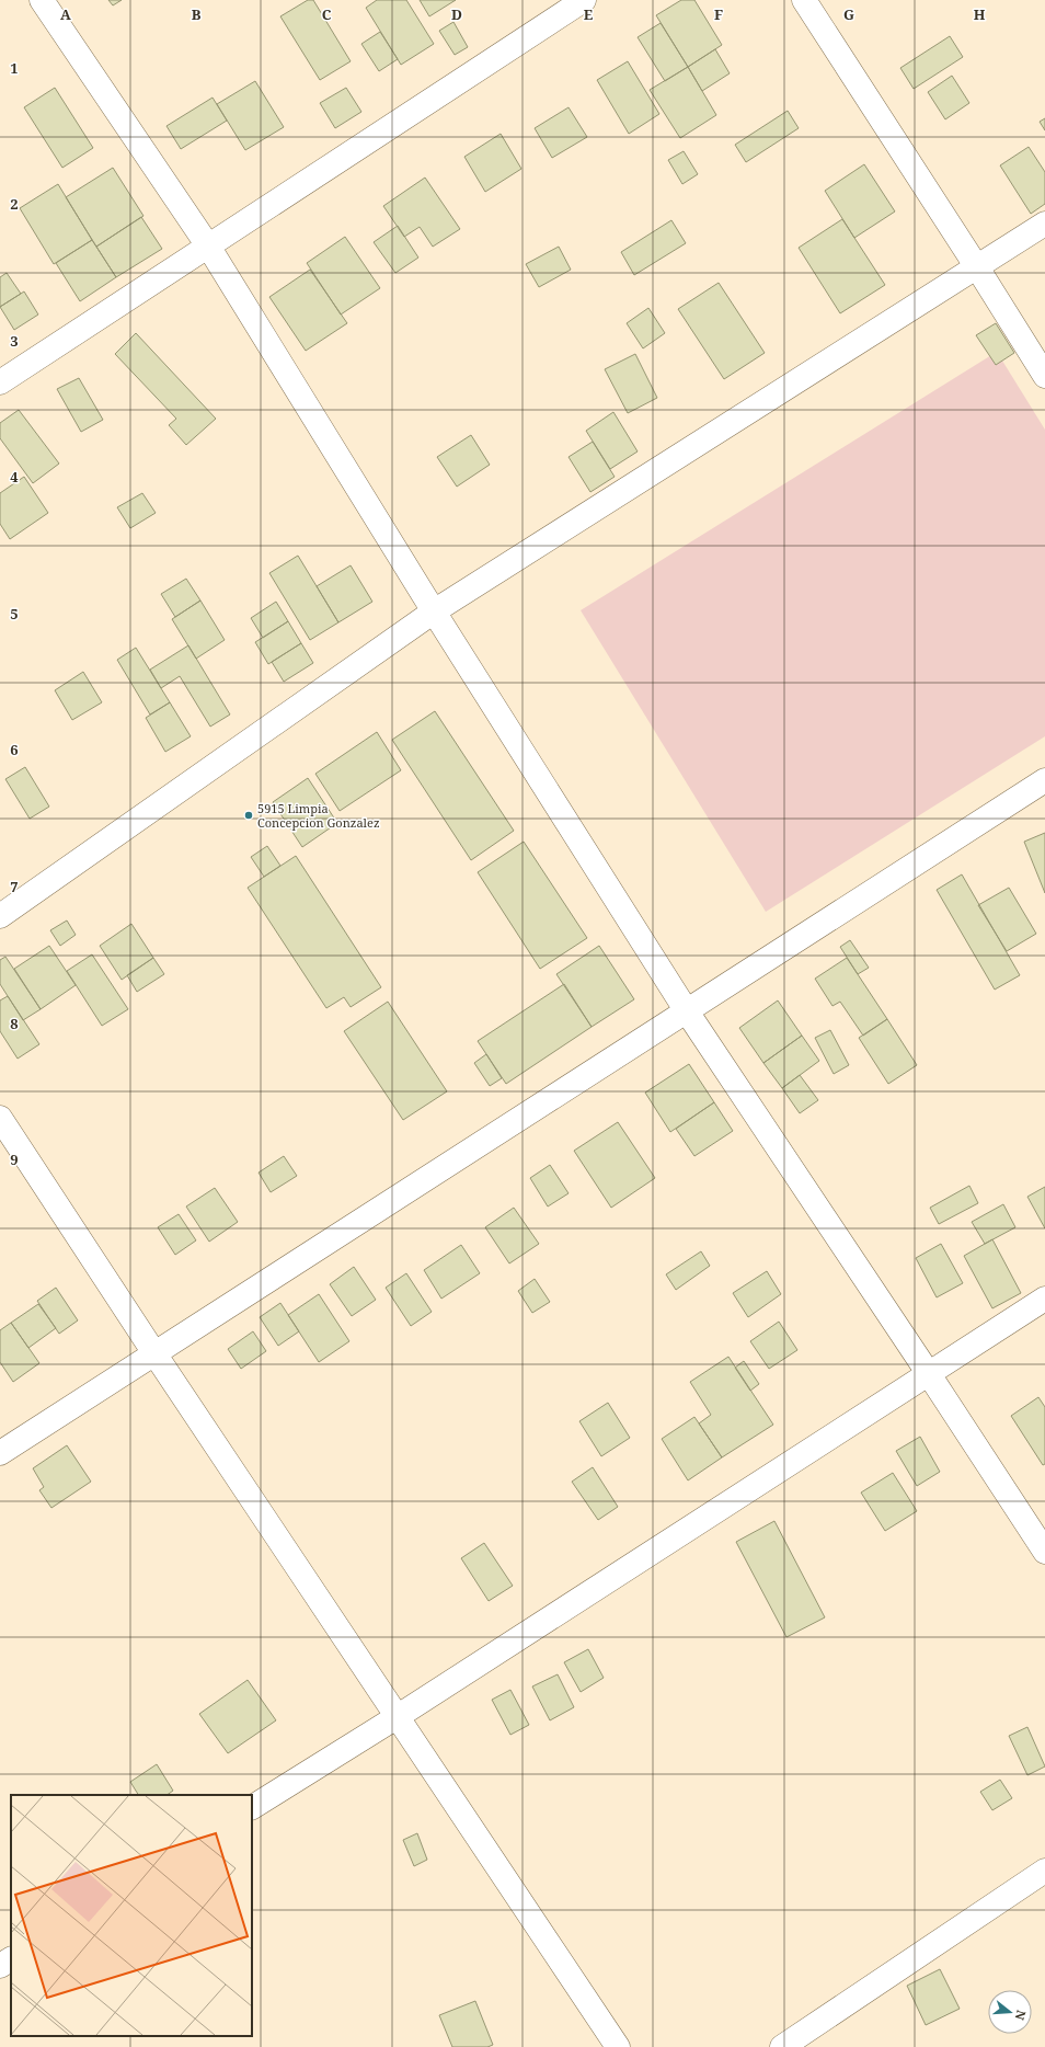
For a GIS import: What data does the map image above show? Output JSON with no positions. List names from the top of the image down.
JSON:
{
  "places": ["5915 Limpia Concepcion Gonzalez"],
  "north": "right",
  "grid": {
    "columns": [
      "A",
      "B",
      "C",
      "D",
      "E",
      "F",
      "G",
      "H"
    ],
    "rows": [
      "1",
      "2",
      "3",
      "4",
      "5",
      "6",
      "7",
      "8",
      "9"
    ]
  }
}
